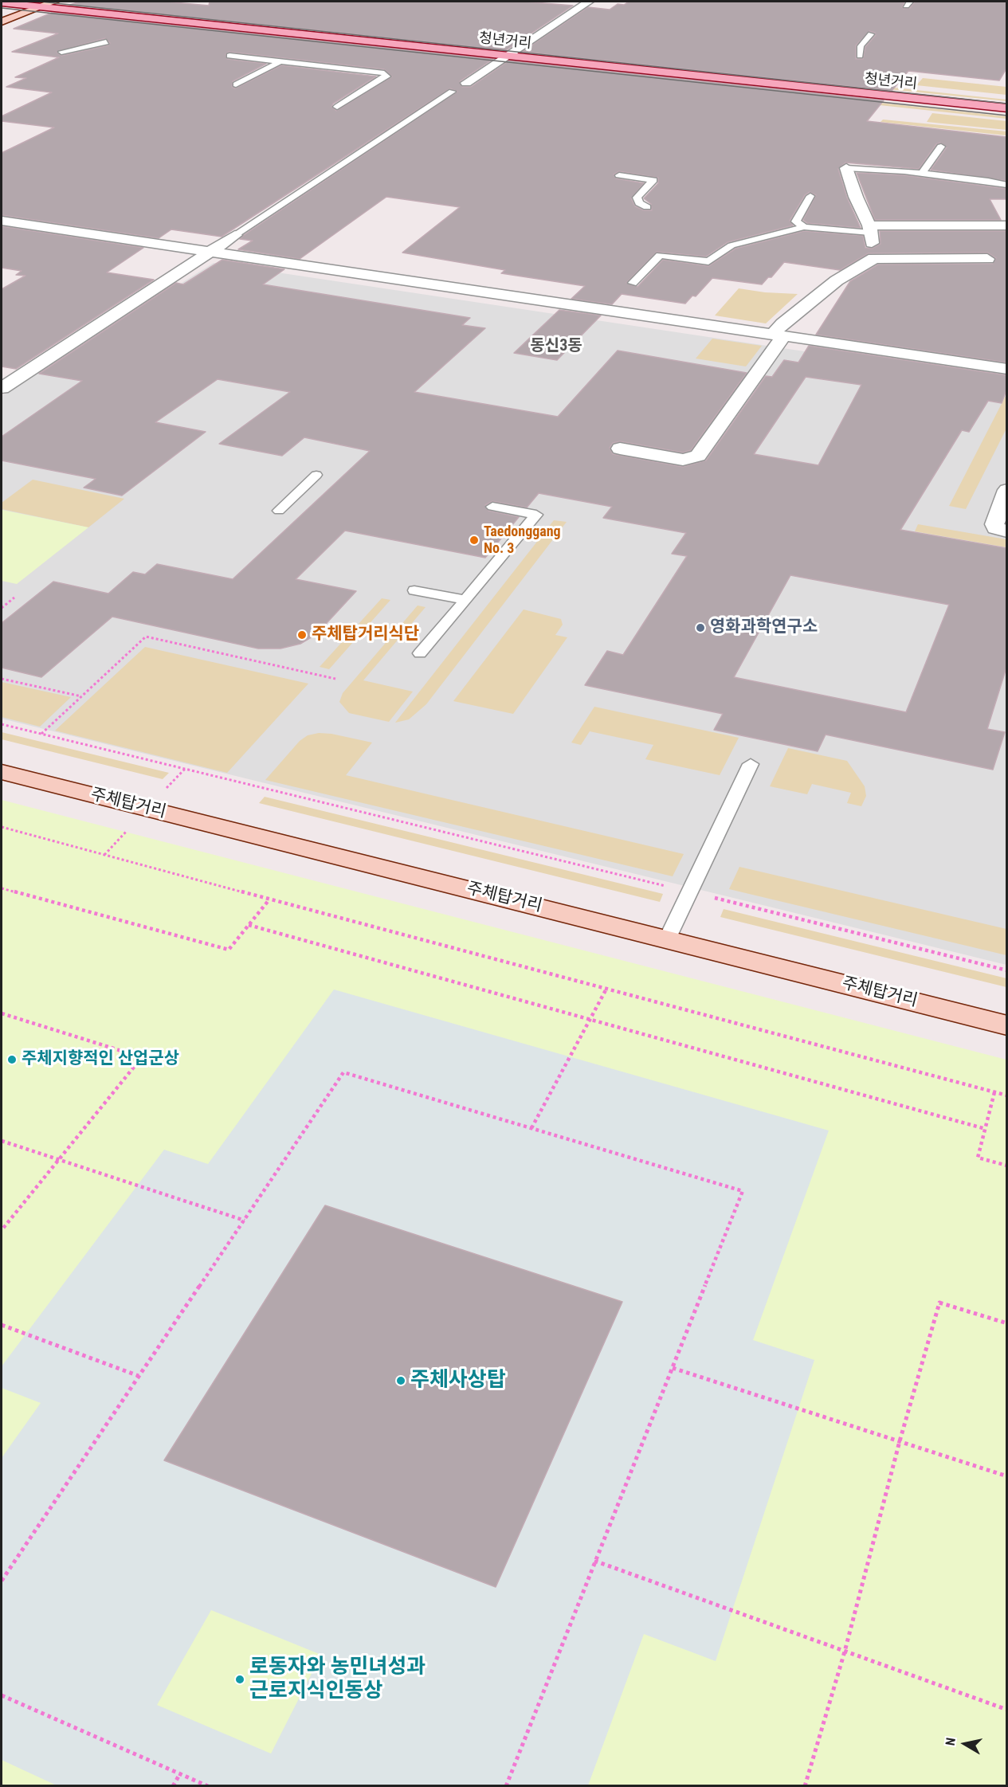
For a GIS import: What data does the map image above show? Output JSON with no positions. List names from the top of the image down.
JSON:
{
  "streets": {
    "main road": ["청년거리", "주체탑거리"]
  },
  "districts": ["동신3동"],
  "places": [
    "Taedonggang No. 3",
    "영화과학연구소",
    "주체탑거리식단",
    "주체지향적인 산업군상",
    "주체사상탑",
    "로동자와 농민녀성과 근로지식인동상"
  ],
  "north": "left"
}
